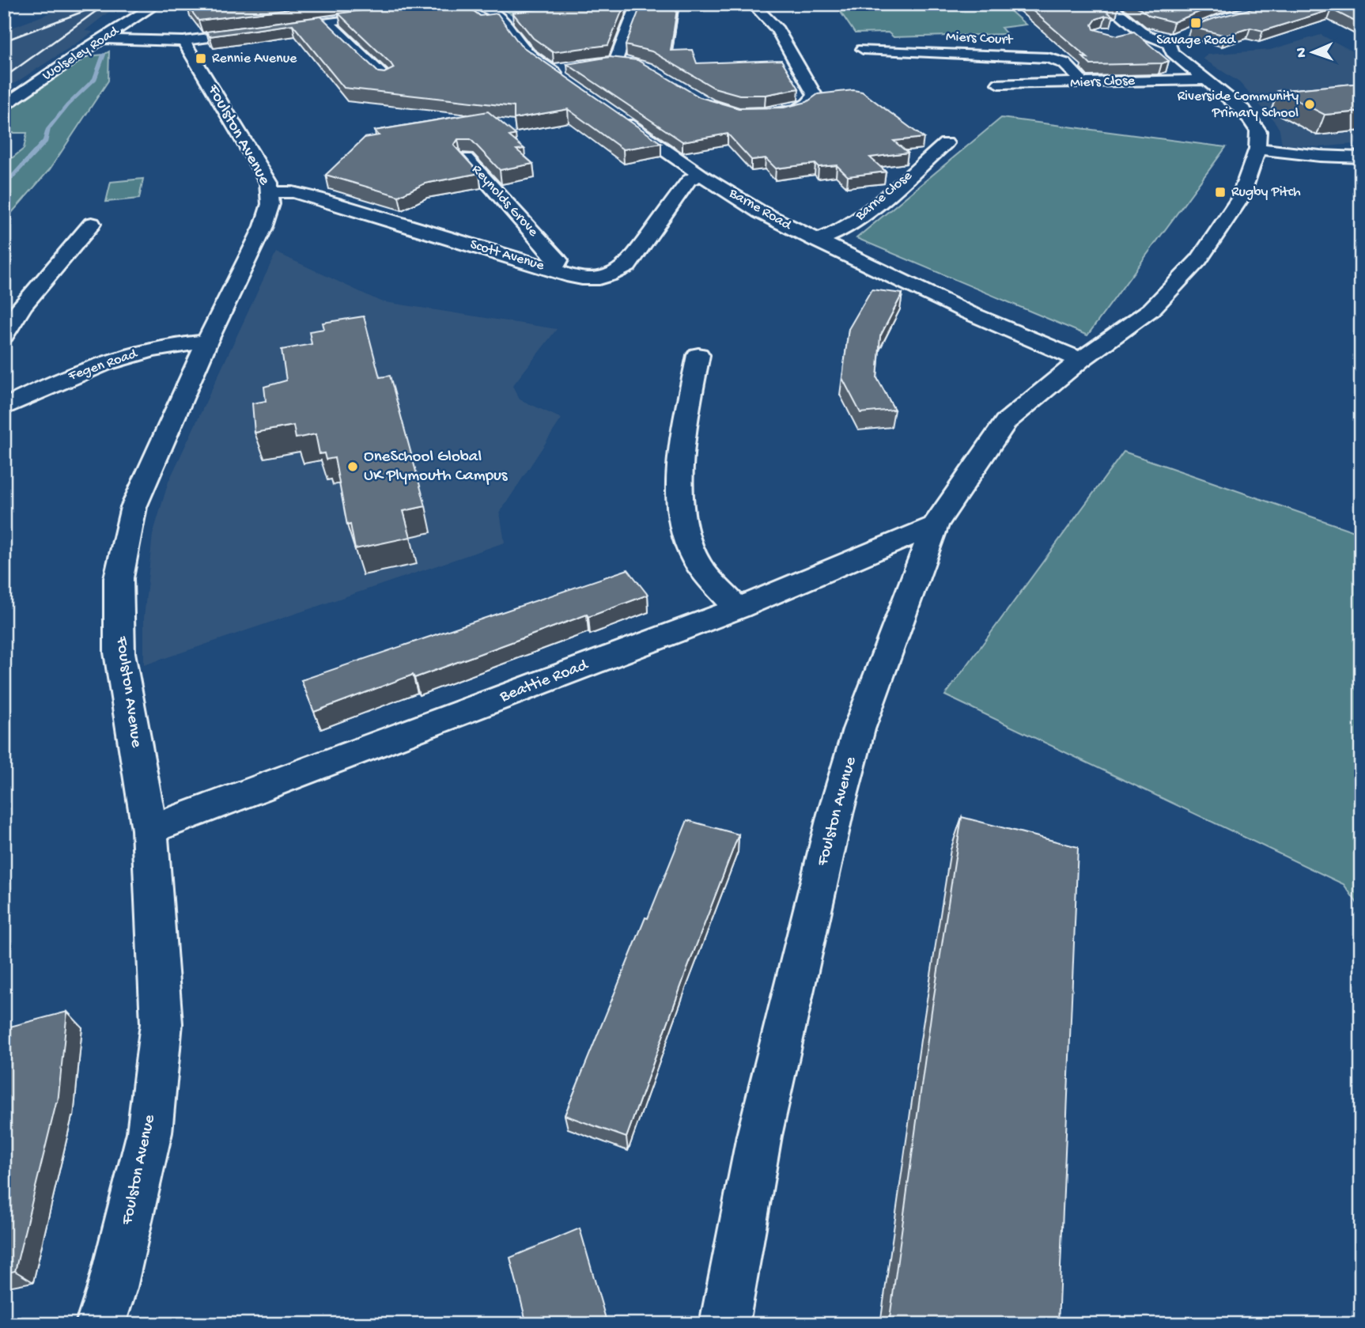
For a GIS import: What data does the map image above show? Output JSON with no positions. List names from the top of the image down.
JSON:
{
  "streets": {
    "street": [
      "Miers Court",
      "Wolseley Road",
      "Miers Close",
      "Foulston Avenue",
      "Barne Close",
      "Reynolds Grove",
      "Barne Road",
      "Scott Avenue",
      "Fegen Road",
      "Beattie Road"
    ]
  },
  "crossings": [
    ["Miers Court", "Miers Close"],
    ["Foulston Avenue", "Barne Road"],
    ["Foulston Avenue", "Scott Avenue"],
    ["Foulston Avenue", "Fegen Road"],
    ["Foulston Avenue", "Beattie Road"],
    ["Barne Close", "Barne Road"],
    ["Reynolds Grove", "Scott Avenue"],
    ["Barne Road", "Scott Avenue"]
  ],
  "places": {
    "transit": ["Savage Road", "Rennie Avenue", "Rugby Pitch"],
    "other": ["Riverside Community Primary School", "OneSchool Global UK Plymouth Campus"]
  },
  "north": "left"
}
